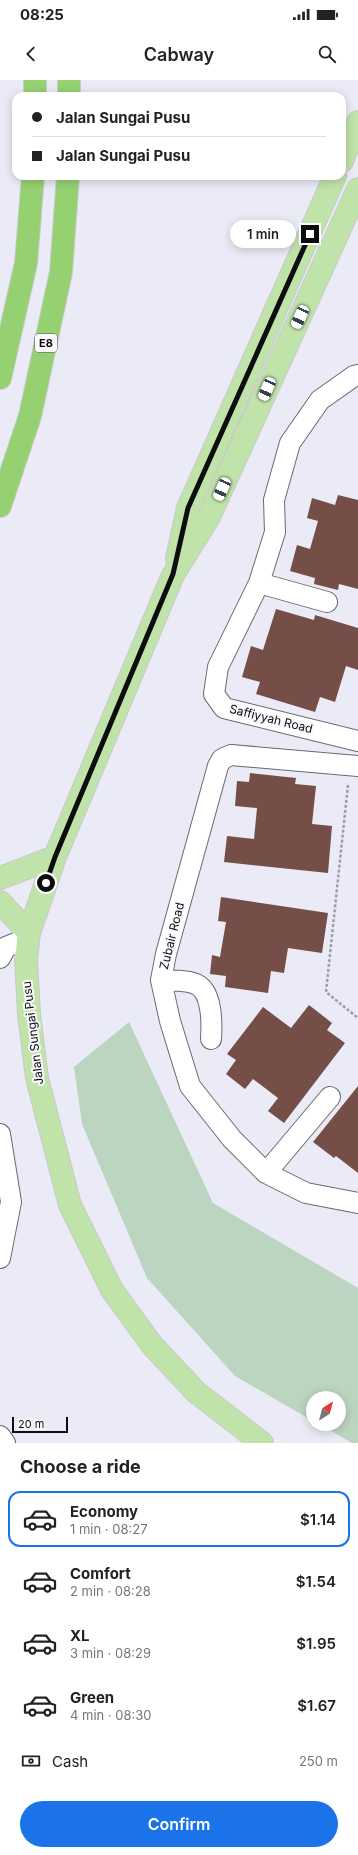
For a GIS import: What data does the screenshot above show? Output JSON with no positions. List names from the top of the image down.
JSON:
{
  "streets": {
    "highway": ["E8"],
    "main road": ["Jalan Sungai Pusu"],
    "street": ["Saffiyyah Road", "Zubair Road"]
  },
  "scale_bar": "20 m",
  "north": "top right",
  "page": {
    "status": "08:25",
    "header": "Cabway",
    "banner": ["Jalan Sungai Pusu", "Jalan Sungai Pusu"],
    "bubble": "1 min",
    "scale": "20 m",
    "heading": "Choose a ride",
    "list": [
      {
        "name": "Economy",
        "note": "1 min · 08:27",
        "value": "$1.14"
      },
      {
        "name": "Comfort",
        "note": "2 min · 08:28",
        "value": "$1.54"
      },
      {
        "name": "XL",
        "note": "3 min · 08:29",
        "value": "$1.95"
      },
      {
        "name": "Green",
        "note": "4 min · 08:30",
        "value": "$1.67"
      }
    ],
    "pay": ["Cash", "250 m"],
    "buttons": "Confirm"
  }
}
